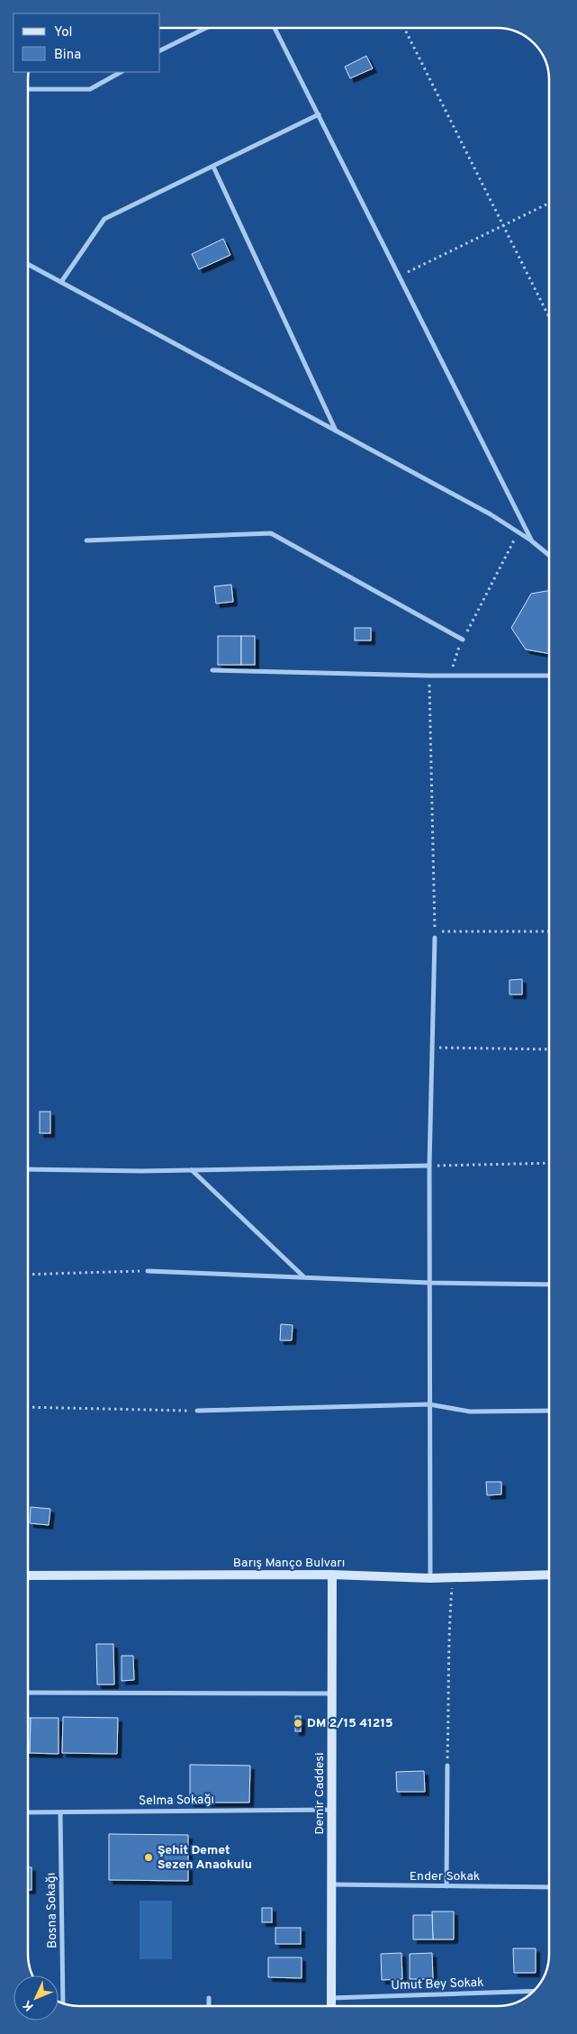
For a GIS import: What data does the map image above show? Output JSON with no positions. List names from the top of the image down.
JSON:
{
  "streets": {
    "street": [
      "Barış Manço Bulvarı",
      "Demir Caddesi",
      "Selma Sokağı",
      "Ender Sokak",
      "Bosna Sokağı",
      "Umut Bey Sokak"
    ]
  },
  "crossings": [
    ["Barış Manço Bulvarı", "Demir Caddesi"],
    ["Demir Caddesi", "Selma Sokağı"],
    ["Demir Caddesi", "Ender Sokak"],
    ["Demir Caddesi", "Umut Bey Sokak"],
    ["Selma Sokağı", "Bosna Sokağı"]
  ],
  "places": ["DM 2/15 41215", "Şehit Demet Sezen Anaokulu"],
  "legend": ["Yol", "Bina"],
  "north": "bottom left"
}
